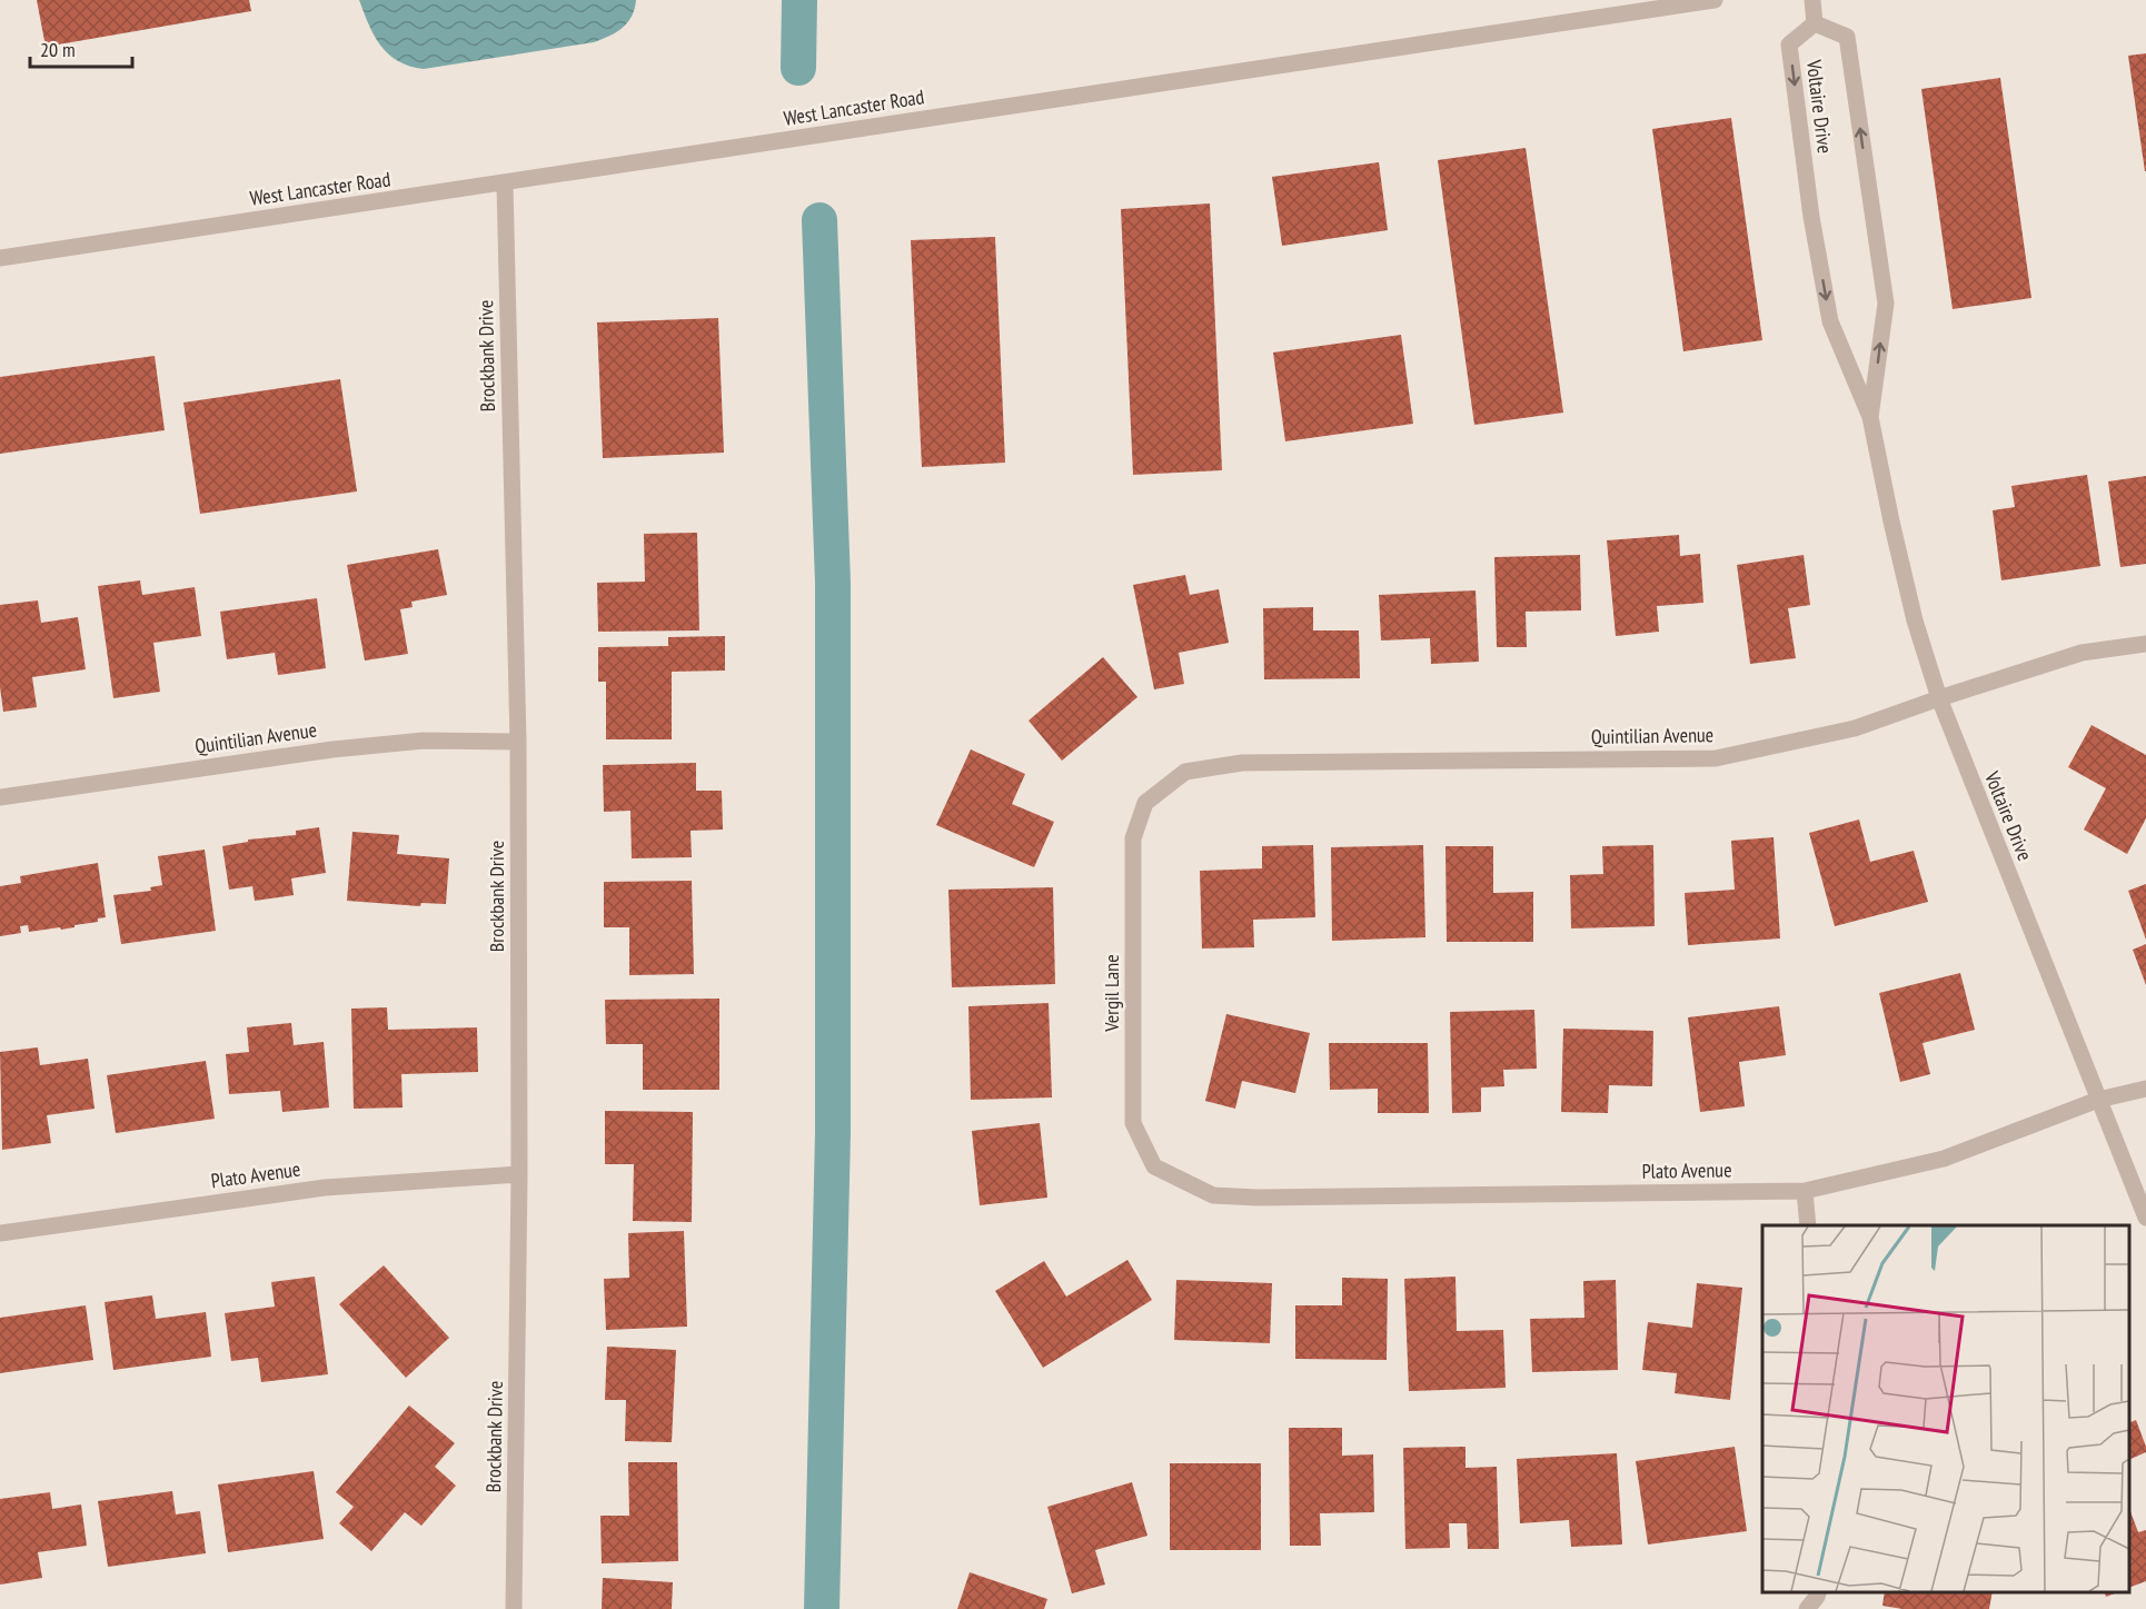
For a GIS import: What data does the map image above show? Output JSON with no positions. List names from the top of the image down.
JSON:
{
  "streets": {
    "street": [
      "Voltaire Drive",
      "West Lancaster Road",
      "Brockbank Drive",
      "Quintilian Avenue",
      "Vergil Lane",
      "Plato Avenue"
    ]
  },
  "crossings": [
    ["Voltaire Drive", "Quintilian Avenue"],
    ["Voltaire Drive", "Plato Avenue"],
    ["West Lancaster Road", "Brockbank Drive"],
    ["Brockbank Drive", "Quintilian Avenue"],
    ["Brockbank Drive", "Plato Avenue"],
    ["Quintilian Avenue", "Vergil Lane"],
    ["Vergil Lane", "Plato Avenue"]
  ],
  "scale_bar": "20 m"
}
